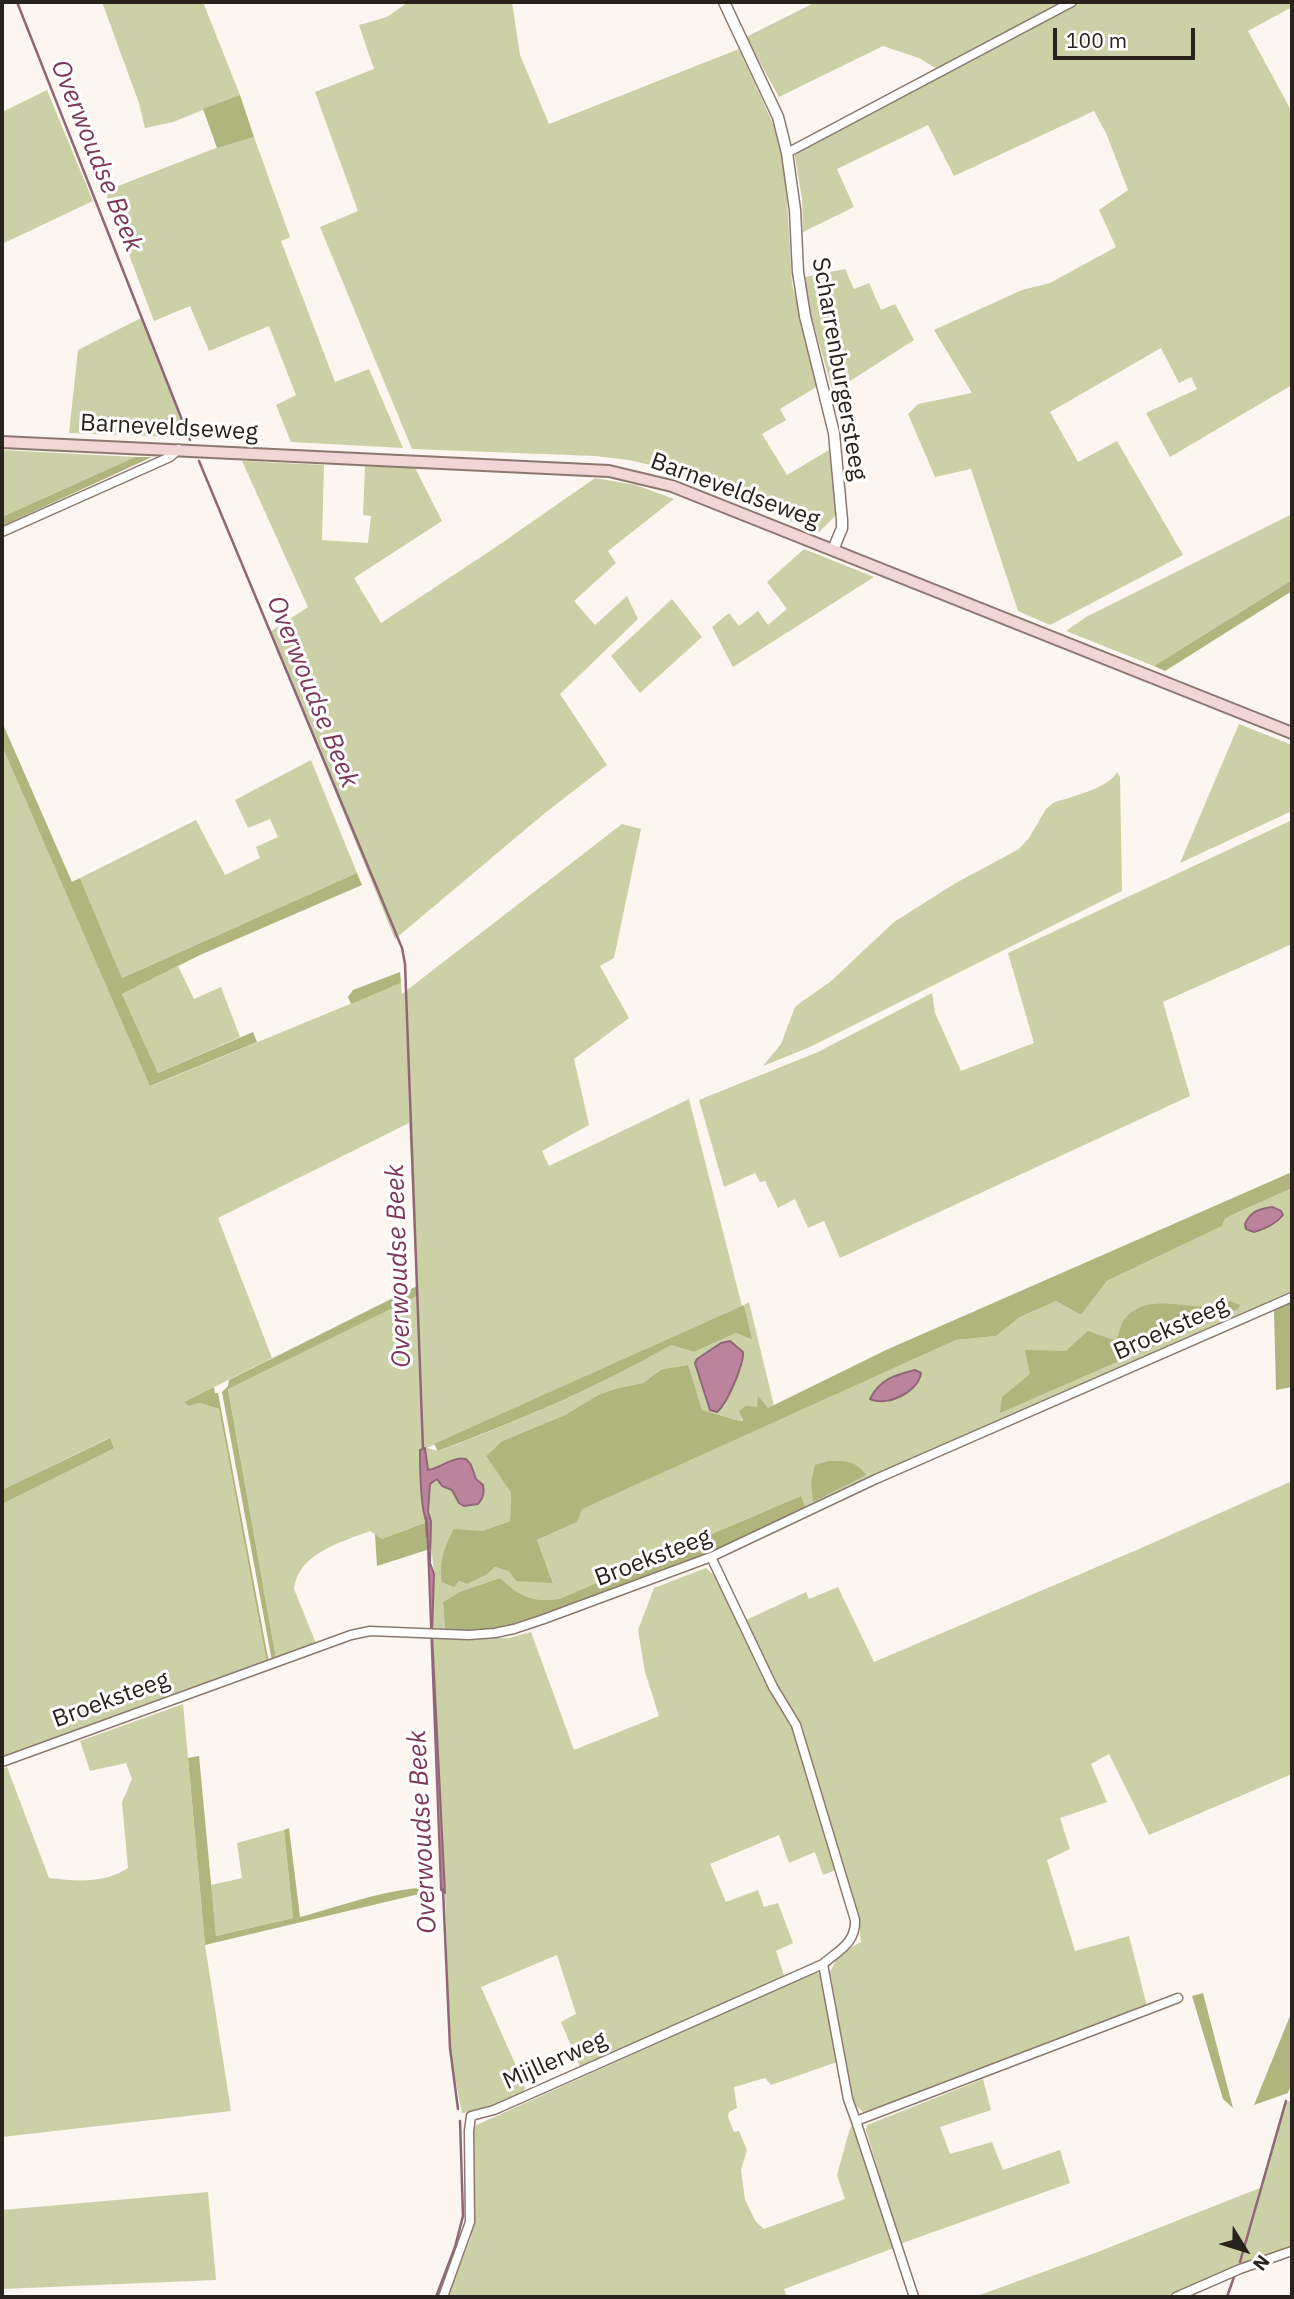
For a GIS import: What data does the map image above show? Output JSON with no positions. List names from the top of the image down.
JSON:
{
  "streets": {
    "main road": ["Barneveldseweg"],
    "street": ["Scharrenburgersteeg", "Broeksteeg", "Mijllerweg"]
  },
  "crossings": [
    ["Scharrenburgersteeg", "Barneveldseweg"],
    ["Broeksteeg", "Mijllerweg"]
  ],
  "water": ["Overwoudse Beek"],
  "scale_bar": "100 m",
  "north": "bottom right"
}
